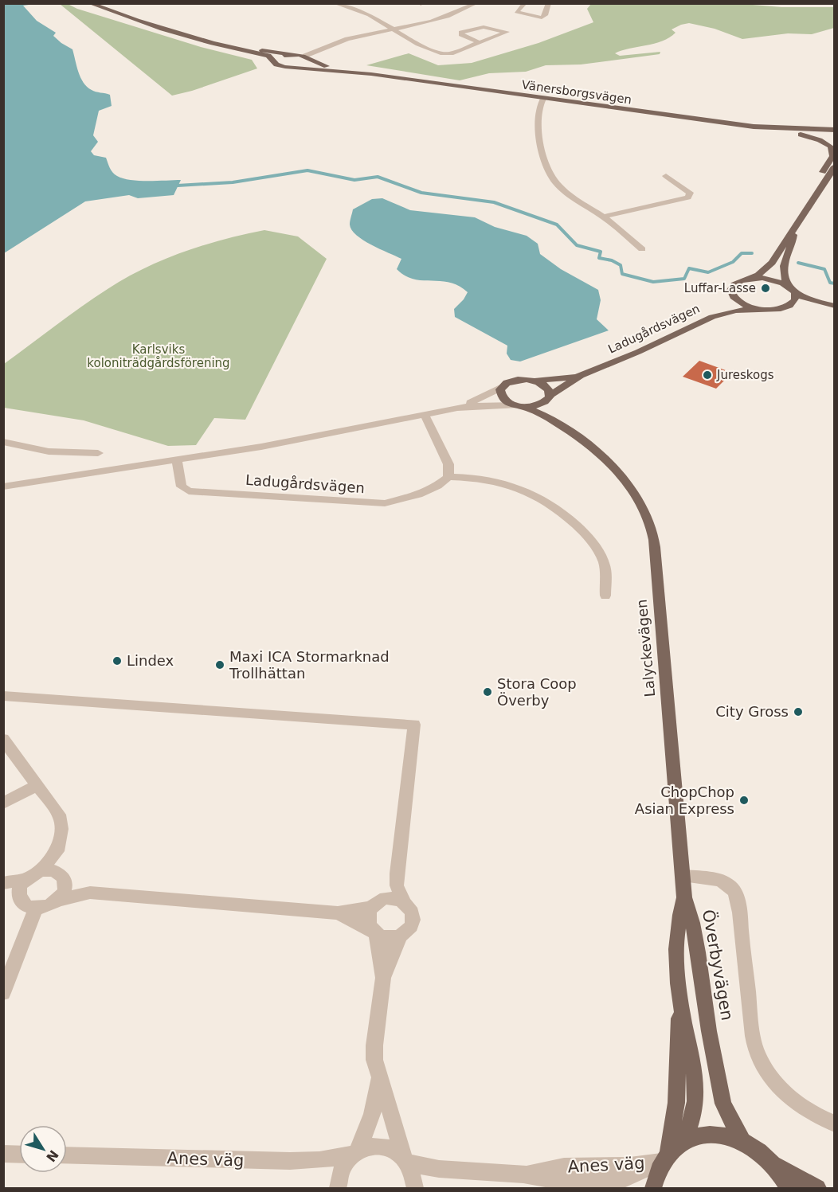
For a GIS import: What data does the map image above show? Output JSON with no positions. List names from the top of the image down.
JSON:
{
  "streets": {
    "main road": [
      "Vänersborgsvägen",
      "Ladugårdsvägen",
      "Lalyckevägen",
      "Överbyvägen"
    ],
    "street": ["Anes väg"]
  },
  "crossings": [
    ["Ladugårdsvägen", "Lalyckevägen"],
    ["Lalyckevägen", "Överbyvägen"],
    ["Överbyvägen", "Anes väg"]
  ],
  "parks": ["Karlsviks koloniträdgårdsförening"],
  "places": [
    "Luffar-Lasse",
    "Jureskogs",
    "Lindex",
    "Maxi ICA Stormarknad Trollhättan",
    "Stora Coop Överby",
    "City Gross",
    "ChopChop Asian Express"
  ],
  "north": "bottom right"
}
